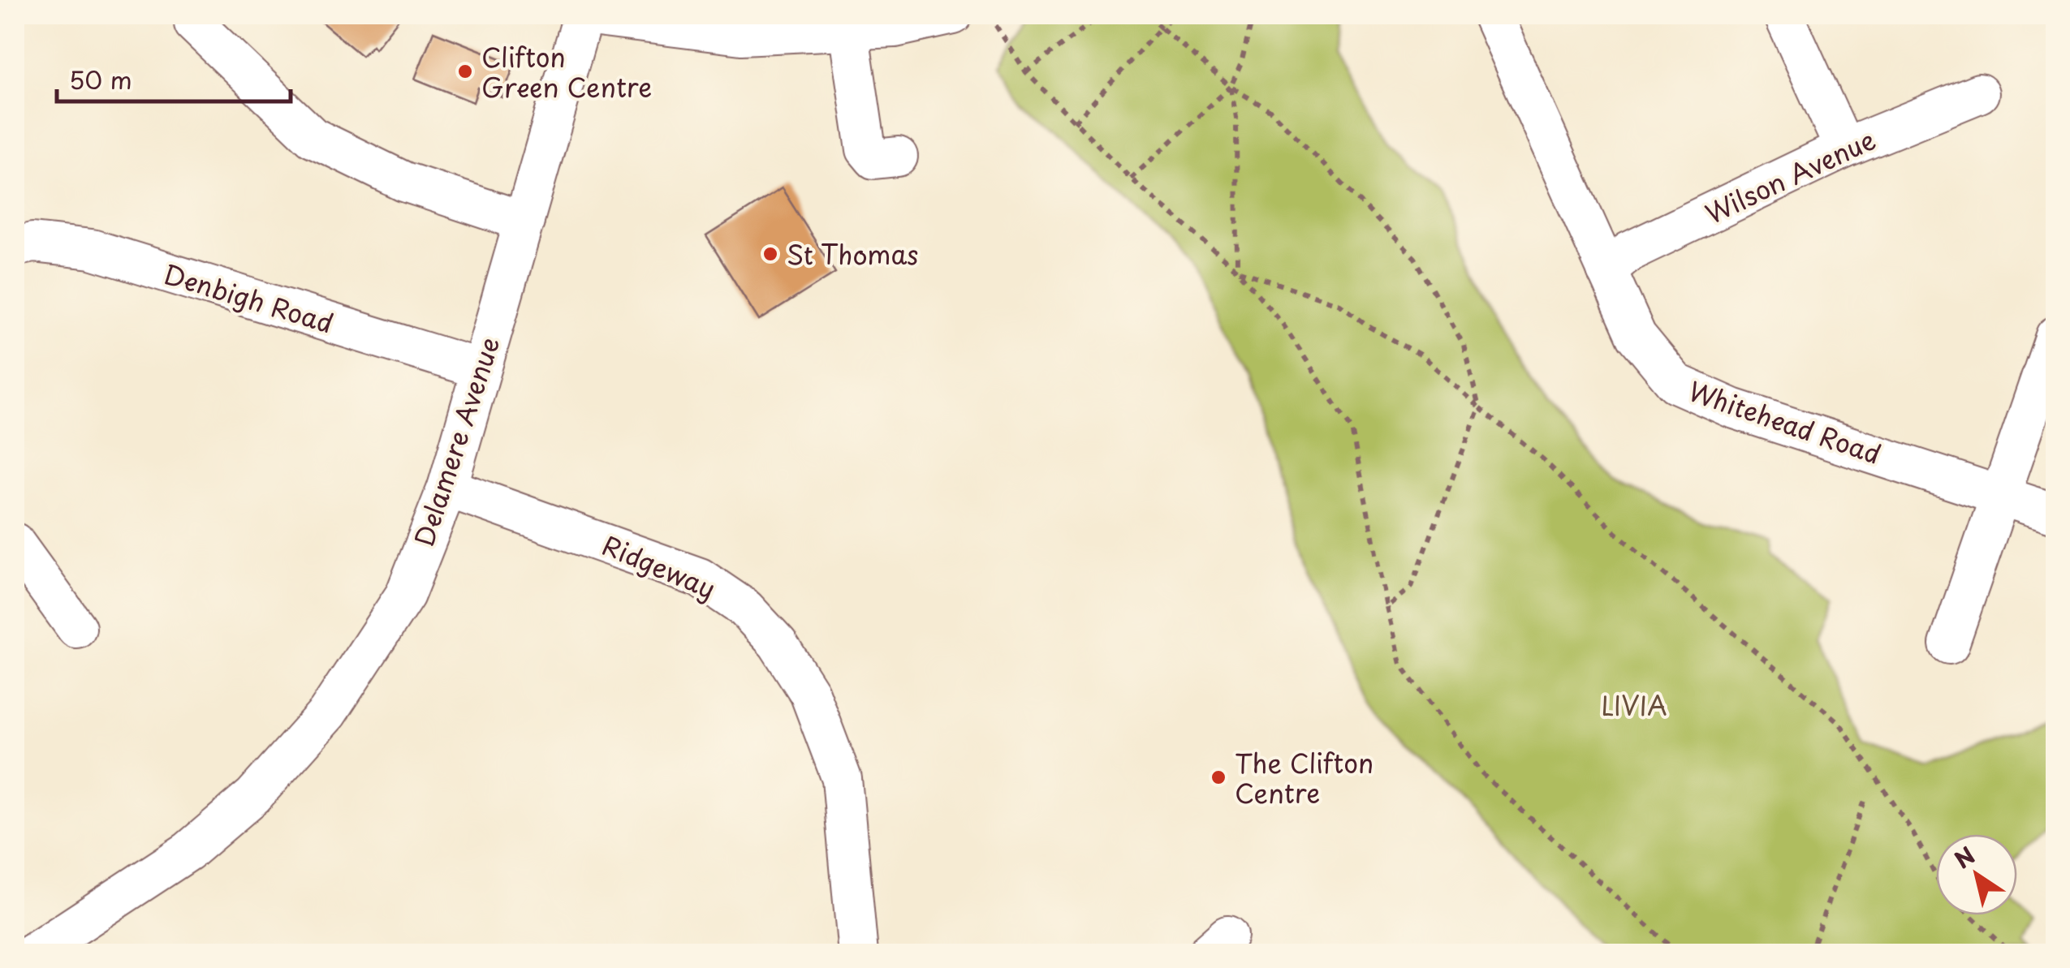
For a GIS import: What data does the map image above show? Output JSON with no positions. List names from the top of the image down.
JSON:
{
  "streets": {
    "street": [
      "Wilson Avenue",
      "Denbigh Road",
      "Whitehead Road",
      "Delamere Avenue",
      "Ridgeway"
    ]
  },
  "crossings": [
    ["Wilson Avenue", "Whitehead Road"],
    ["Denbigh Road", "Delamere Avenue"],
    ["Delamere Avenue", "Ridgeway"]
  ],
  "parks": ["LIVIA"],
  "places": ["Clifton Green Centre", "St Thomas", "The Clifton Centre"],
  "scale_bar": "50 m",
  "north": "top left"
}
